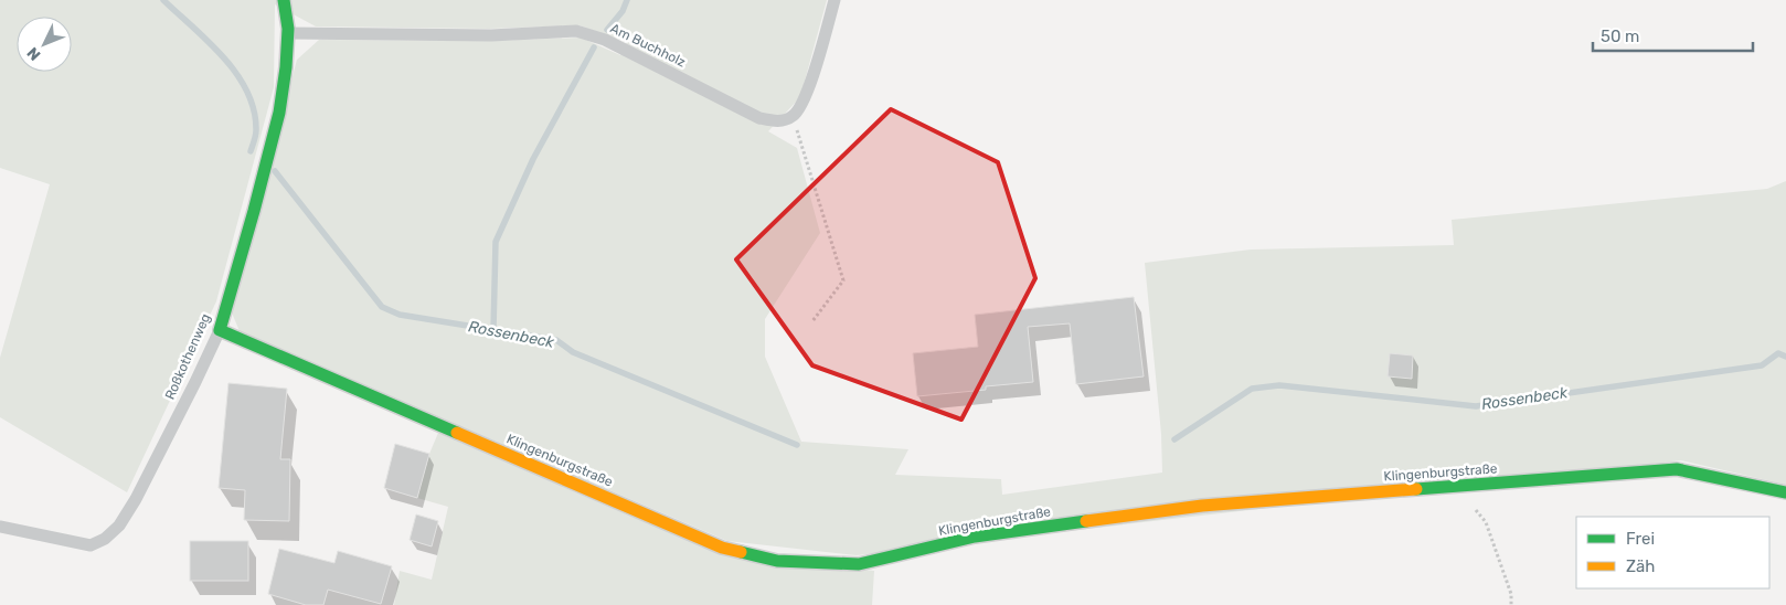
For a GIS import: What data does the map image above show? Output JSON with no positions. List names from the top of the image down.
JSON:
{
  "streets": {
    "street": ["Roßkothenweg", "Klingenburgstraße"],
    "lane": ["Am Buchholz"]
  },
  "crossings": [
    ["Am Buchholz", "Roßkothenweg"],
    ["Roßkothenweg", "Klingenburgstraße"]
  ],
  "water": ["Rossenbeck"],
  "legend": ["Frei", "Zäh"],
  "scale_bar": "50 m",
  "north": "bottom left"
}
